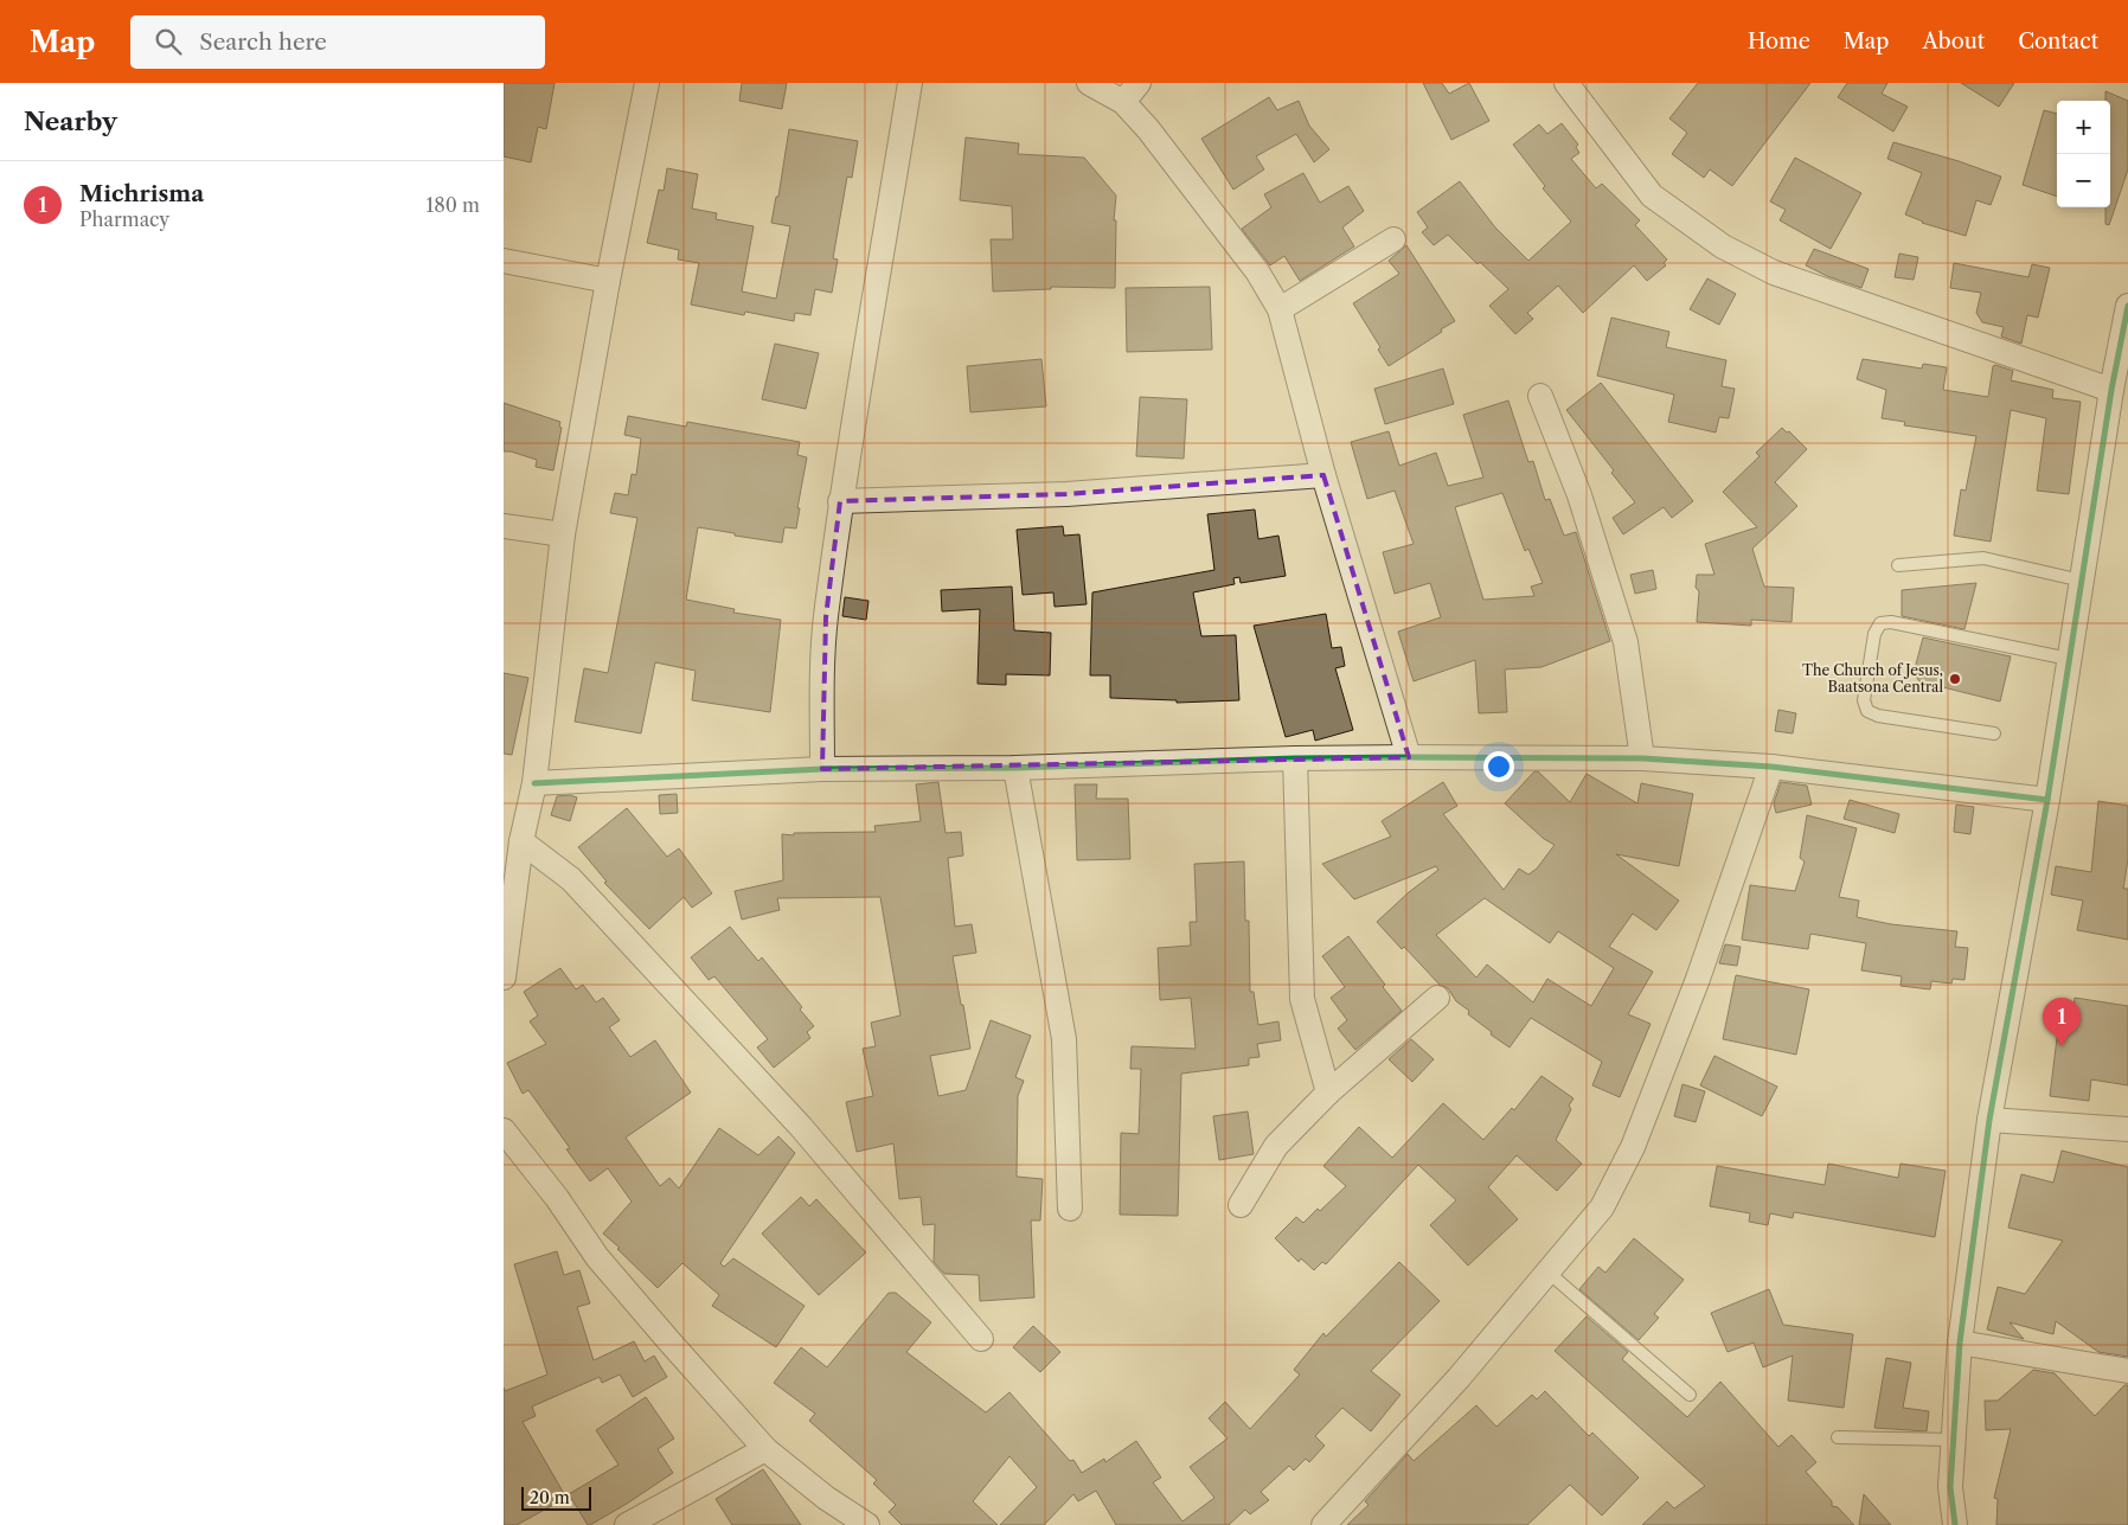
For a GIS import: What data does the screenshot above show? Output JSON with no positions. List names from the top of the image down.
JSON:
{
  "places": ["The Church of Jesus, Baatsona Central"],
  "scale_bar": "20 m",
  "page": {
    "header": "Map",
    "search": "Search here",
    "nav": [
      "Home",
      "Map",
      "About",
      "Contact"
    ],
    "heading": "Nearby",
    "map_buttons": ["+", "−"],
    "list": [
      {
        "mark": "1",
        "name": "Michrisma",
        "note": "Pharmacy",
        "value": "180 m"
      }
    ],
    "pins": "1",
    "scale": "20 m"
  }
}
